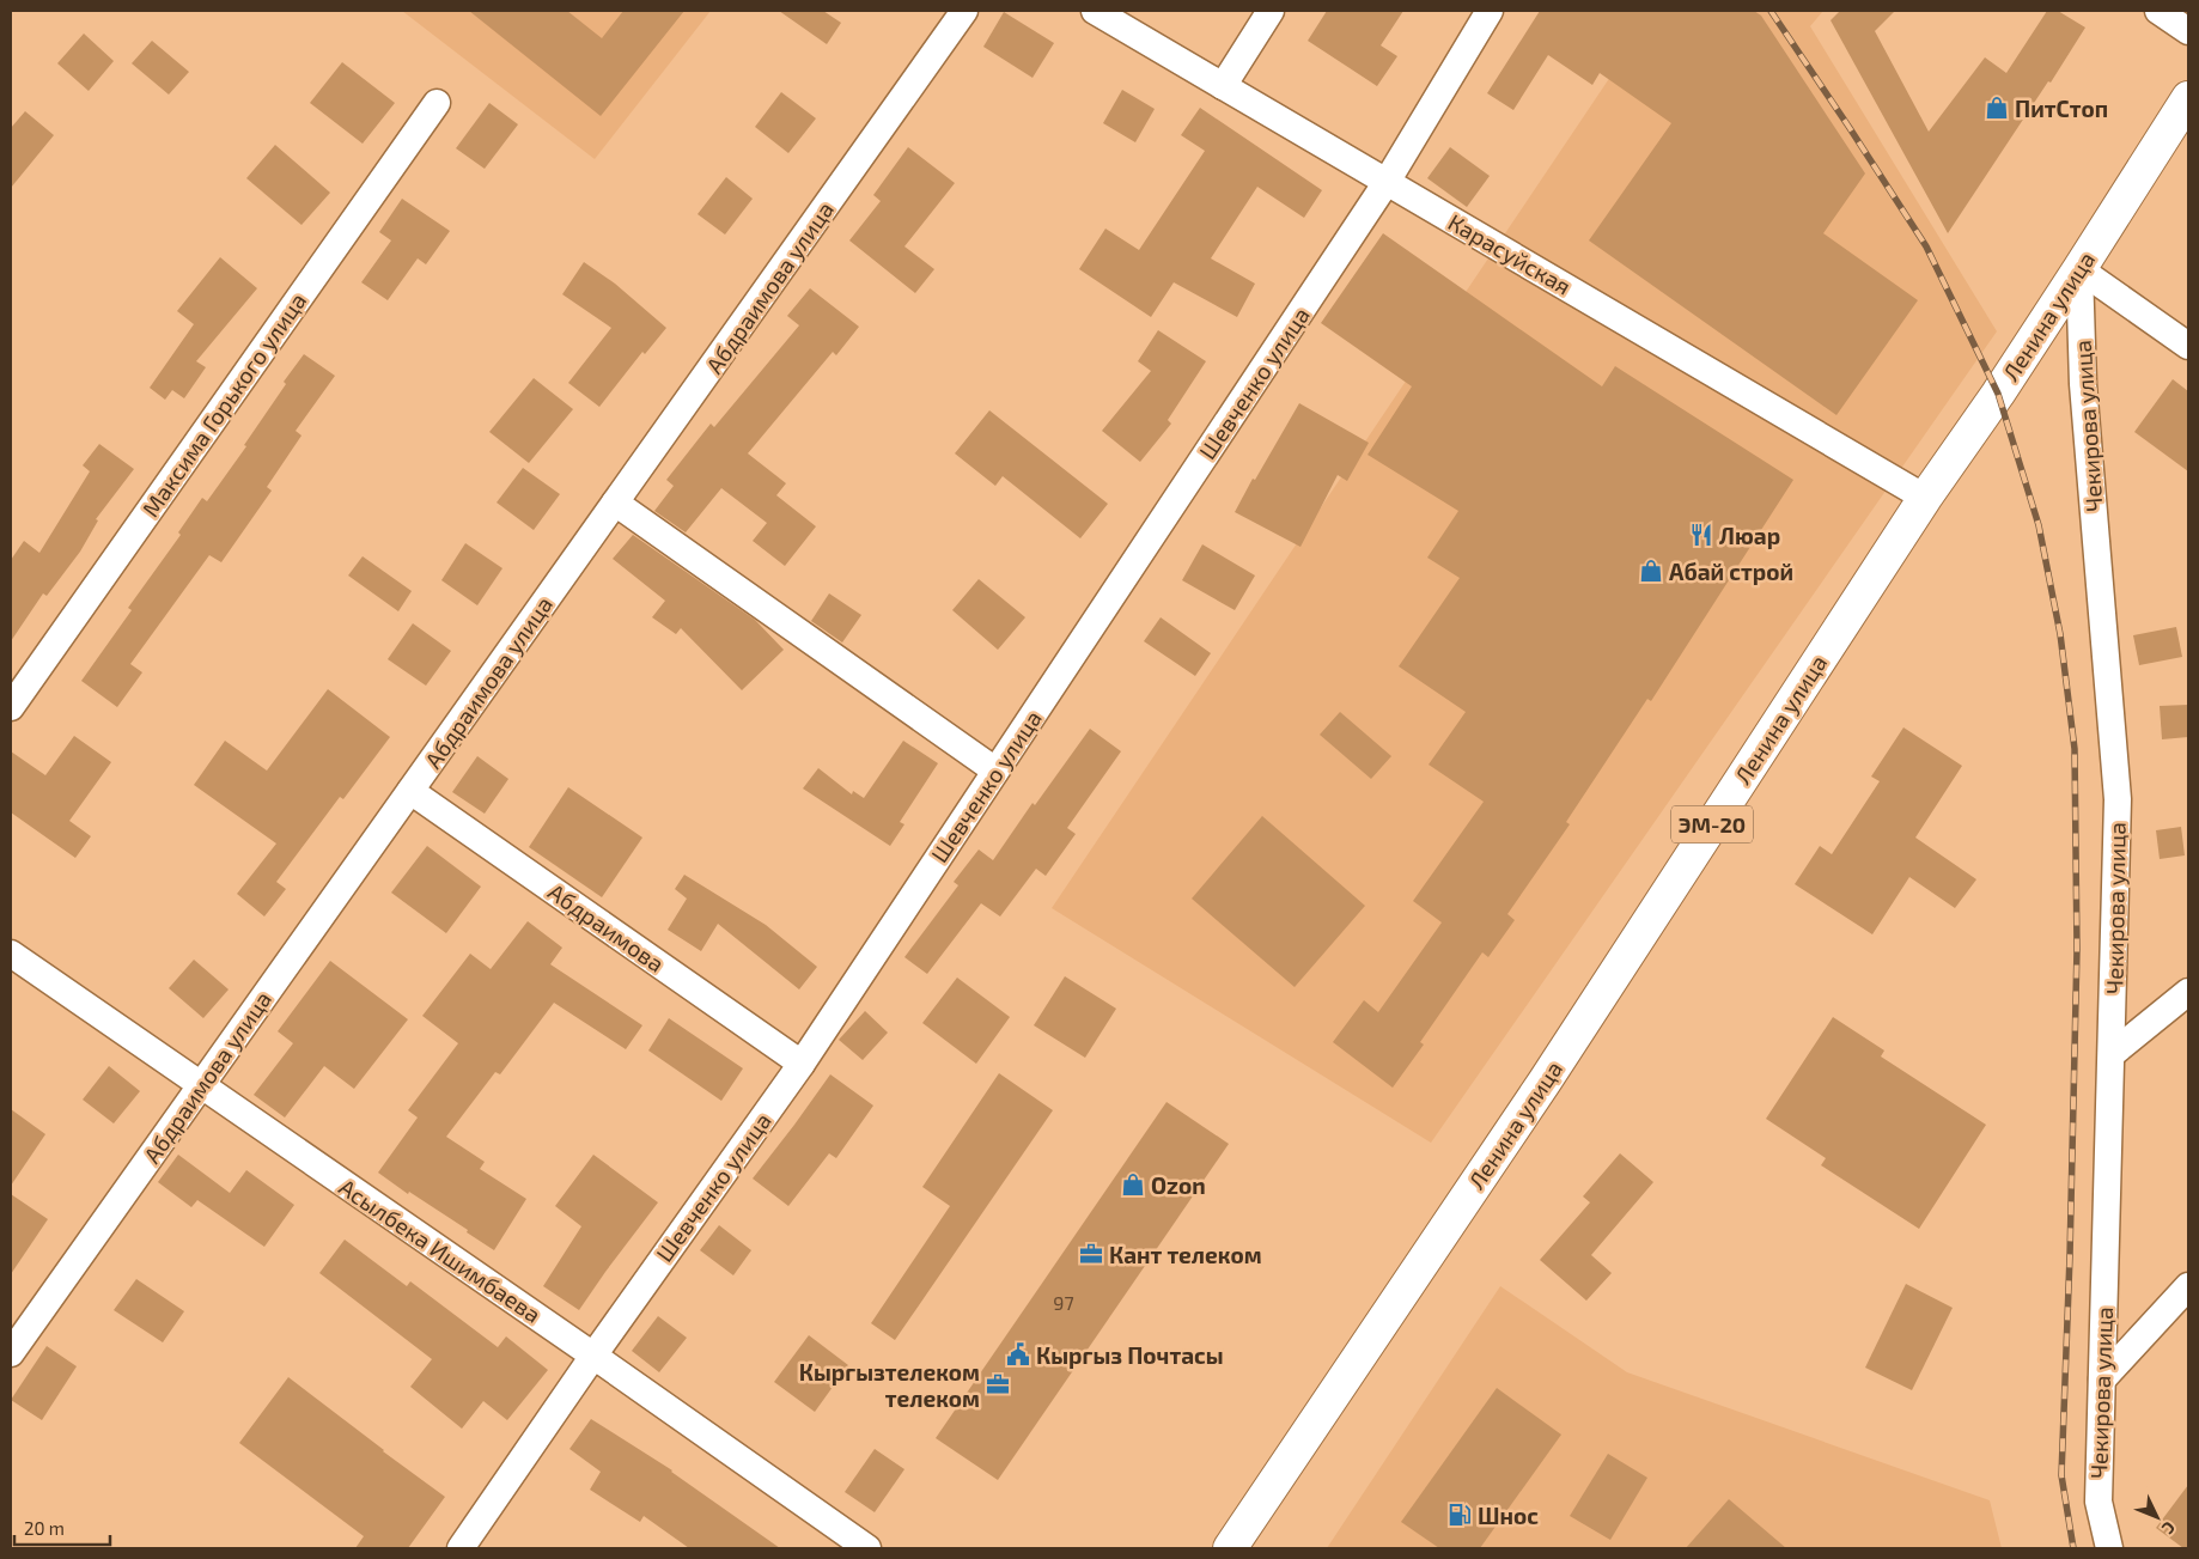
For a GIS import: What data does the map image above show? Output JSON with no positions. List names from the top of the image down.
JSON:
{
  "streets": {
    "main road": ["Ленина улица", "ЭМ-20"],
    "street": [
      "Карасуйская",
      "Абдраимова улица",
      "Шевченко улица",
      "Максима Горького улица",
      "Чекирова улица",
      "Абдраимова",
      "Асылбека Ишимбаева"
    ]
  },
  "crossings": [
    ["Карасуйская", "Ленина улица"],
    ["Карасуйская", "Шевченко улица"],
    ["Абдраимова улица", "Абдраимова"],
    ["Абдраимова улица", "Асылбека Ишимбаева"],
    ["Ленина улица", "Чекирова улица"],
    ["Шевченко улица", "Абдраимова"],
    ["Шевченко улица", "Асылбека Ишимбаева"]
  ],
  "places": {
    "shop": ["ПитСтоп", "Абай строй", "Ozon"],
    "restaurant": ["Люар"],
    "office": ["Кант телеком", "Кыргызтелеком телеком"],
    "public building": ["Кыргыз Почтасы"],
    "fuel station": ["Шнос"]
  },
  "house_numbers": ["97"],
  "scale_bar": "20 m",
  "north": "bottom right"
}
